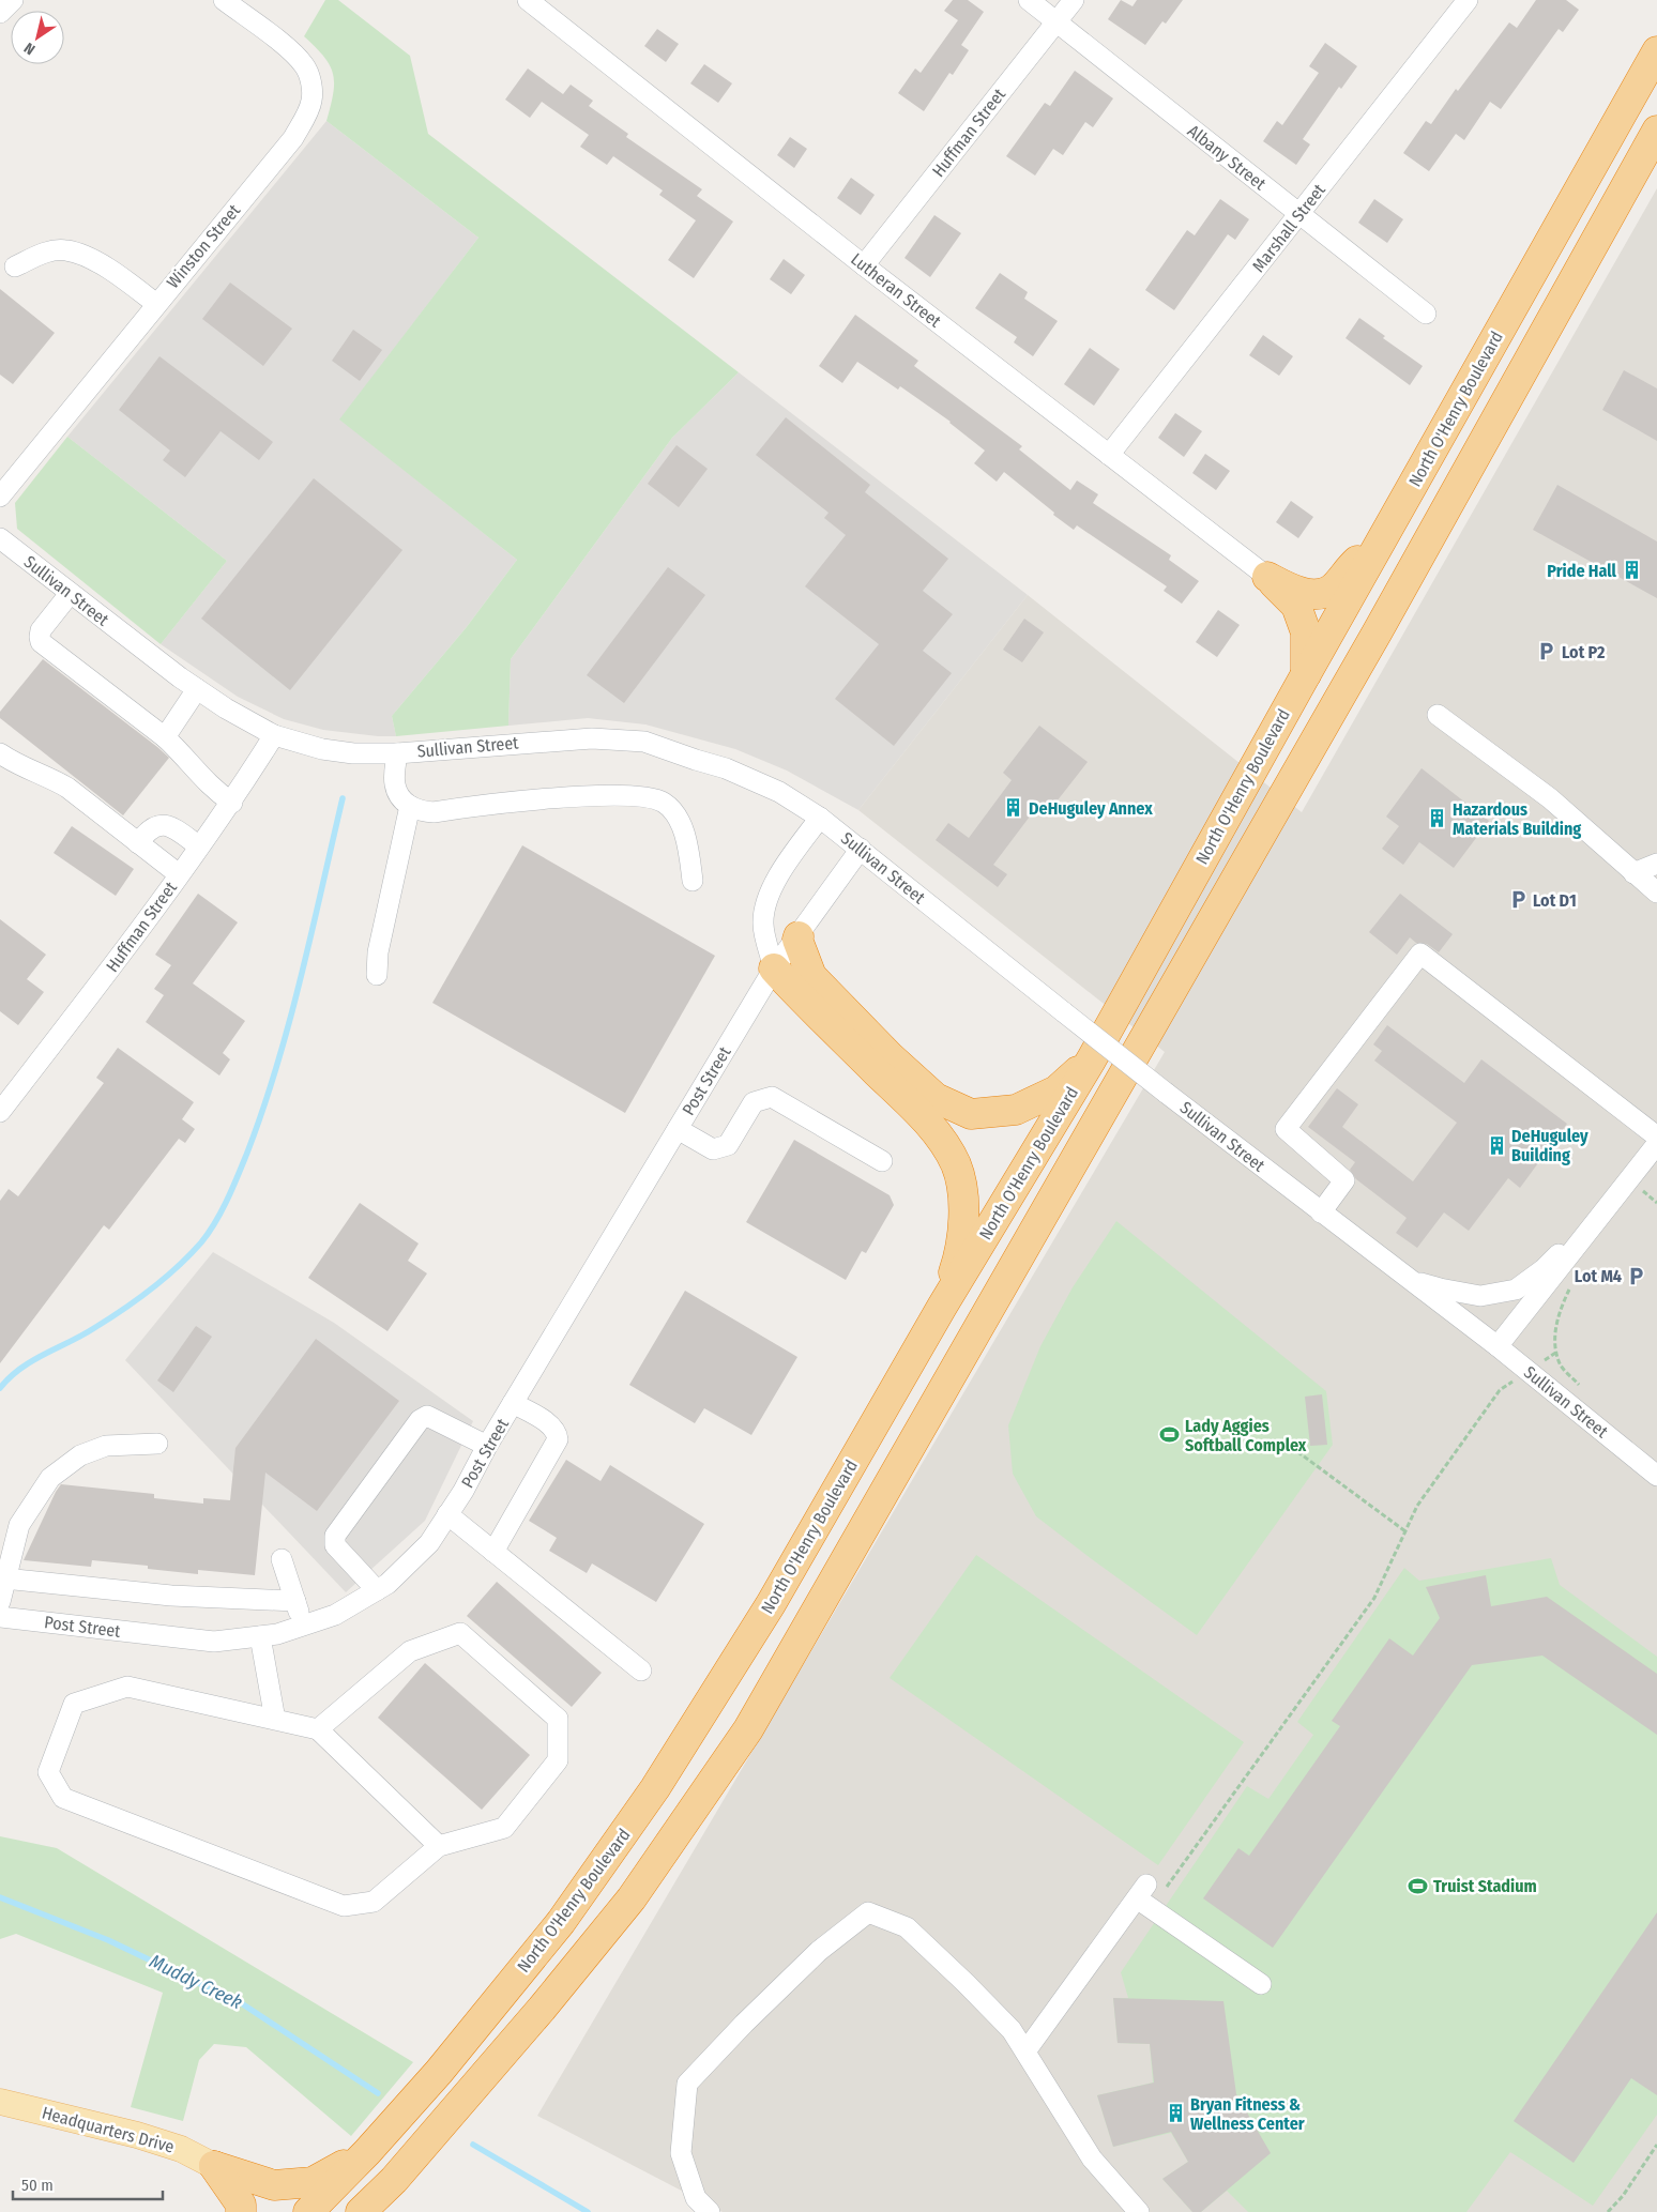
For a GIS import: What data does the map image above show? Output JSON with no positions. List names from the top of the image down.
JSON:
{
  "streets": {
    "highway": ["North O'Henry Boulevard"],
    "main road": ["Headquarters Drive"],
    "street": [
      "Huffman Street",
      "Albany Street",
      "Marshall Street",
      "Winston Street",
      "Lutheran Street",
      "Sullivan Street",
      "Post Street"
    ]
  },
  "crossings": [
    ["Huffman Street", "Albany Street"],
    ["Huffman Street", "Lutheran Street"],
    ["Huffman Street", "Sullivan Street"],
    ["Albany Street", "Marshall Street"],
    ["Marshall Street", "Lutheran Street"],
    ["Sullivan Street", "Post Street"]
  ],
  "water": ["Muddy Creek"],
  "places": {
    "building": [
      "Pride Hall",
      "DeHuguley Annex",
      "Hazardous Materials Building",
      "DeHuguley Building",
      "Bryan Fitness & Wellness Center"
    ],
    "parking": ["Lot P2", "Lot D1", "Lot M4"],
    "sports": ["Lady Aggies Softball Complex", "Truist Stadium"]
  },
  "scale_bar": "50 m",
  "north": "bottom left"
}
